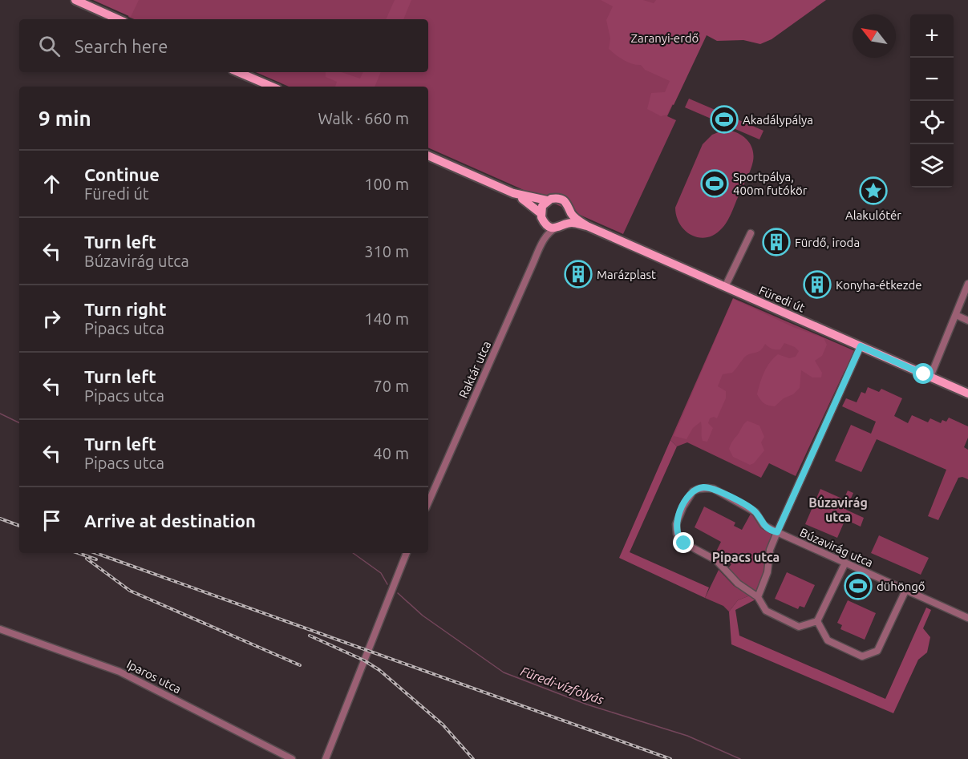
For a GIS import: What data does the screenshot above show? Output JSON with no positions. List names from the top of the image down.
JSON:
{
  "streets": {
    "main road": ["Füredi út"],
    "street": ["Raktár utca", "Búzavirág utca", "Iparos utca"]
  },
  "crossings": [
    ["Füredi út", "Raktár utca"]
  ],
  "districts": ["Búzavirág utca", "Pipacs utca"],
  "water": ["Füredi-vízfolyás"],
  "parks": ["Zaranyi-erdő"],
  "places": {
    "sports": ["Akadálypálya", "Sportpálya, 400m futókör", "dühöngő"],
    "place": ["Alakulótér"],
    "building": ["Fürdő, iroda", "Marázplast", "Konyha-étkezde"]
  },
  "north": "top left",
  "page": {
    "map_buttons": ["+", "−"],
    "search": "Search here",
    "heading": ["9 min", "Walk · 660 m"],
    "list": [
      ["Continue", "Füredi út", "100 m"],
      ["Turn left", "Búzavirág utca", "310 m"],
      ["Turn right", "Pipacs utca", "140 m"],
      ["Turn left", "Pipacs utca", "70 m"],
      ["Turn left", "Pipacs utca", "40 m"],
      "Arrive at destination"
    ]
  }
}
